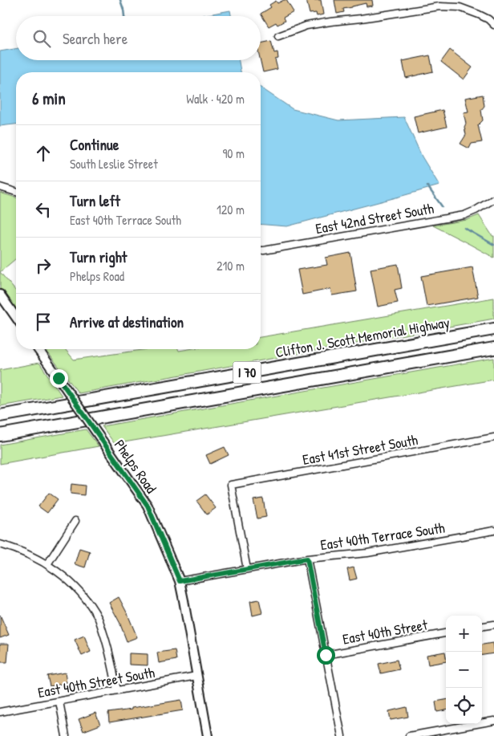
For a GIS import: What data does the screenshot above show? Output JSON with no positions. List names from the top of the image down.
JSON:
{
  "streets": {
    "highway": ["Clifton J. Scott Memorial Highway", "I 70"],
    "street": [
      "East 42nd Street South",
      "East 41st Street South",
      "Phelps Road",
      "East 40th Terrace South",
      "East 40th Street",
      "East 40th Street South"
    ]
  },
  "crossings": [
    ["East 41st Street South", "East 40th Terrace South"],
    ["Phelps Road", "East 40th Terrace South"],
    ["Phelps Road", "East 40th Street South"]
  ],
  "page": {
    "search": "Search here",
    "heading": ["6 min", "Walk · 420 m"],
    "list": [
      ["Continue", "South Leslie Street", "90 m"],
      ["Turn left", "East 40th Terrace South", "120 m"],
      ["Turn right", "Phelps Road", "210 m"],
      "Arrive at destination"
    ],
    "map_buttons": ["+", "−"]
  }
}
